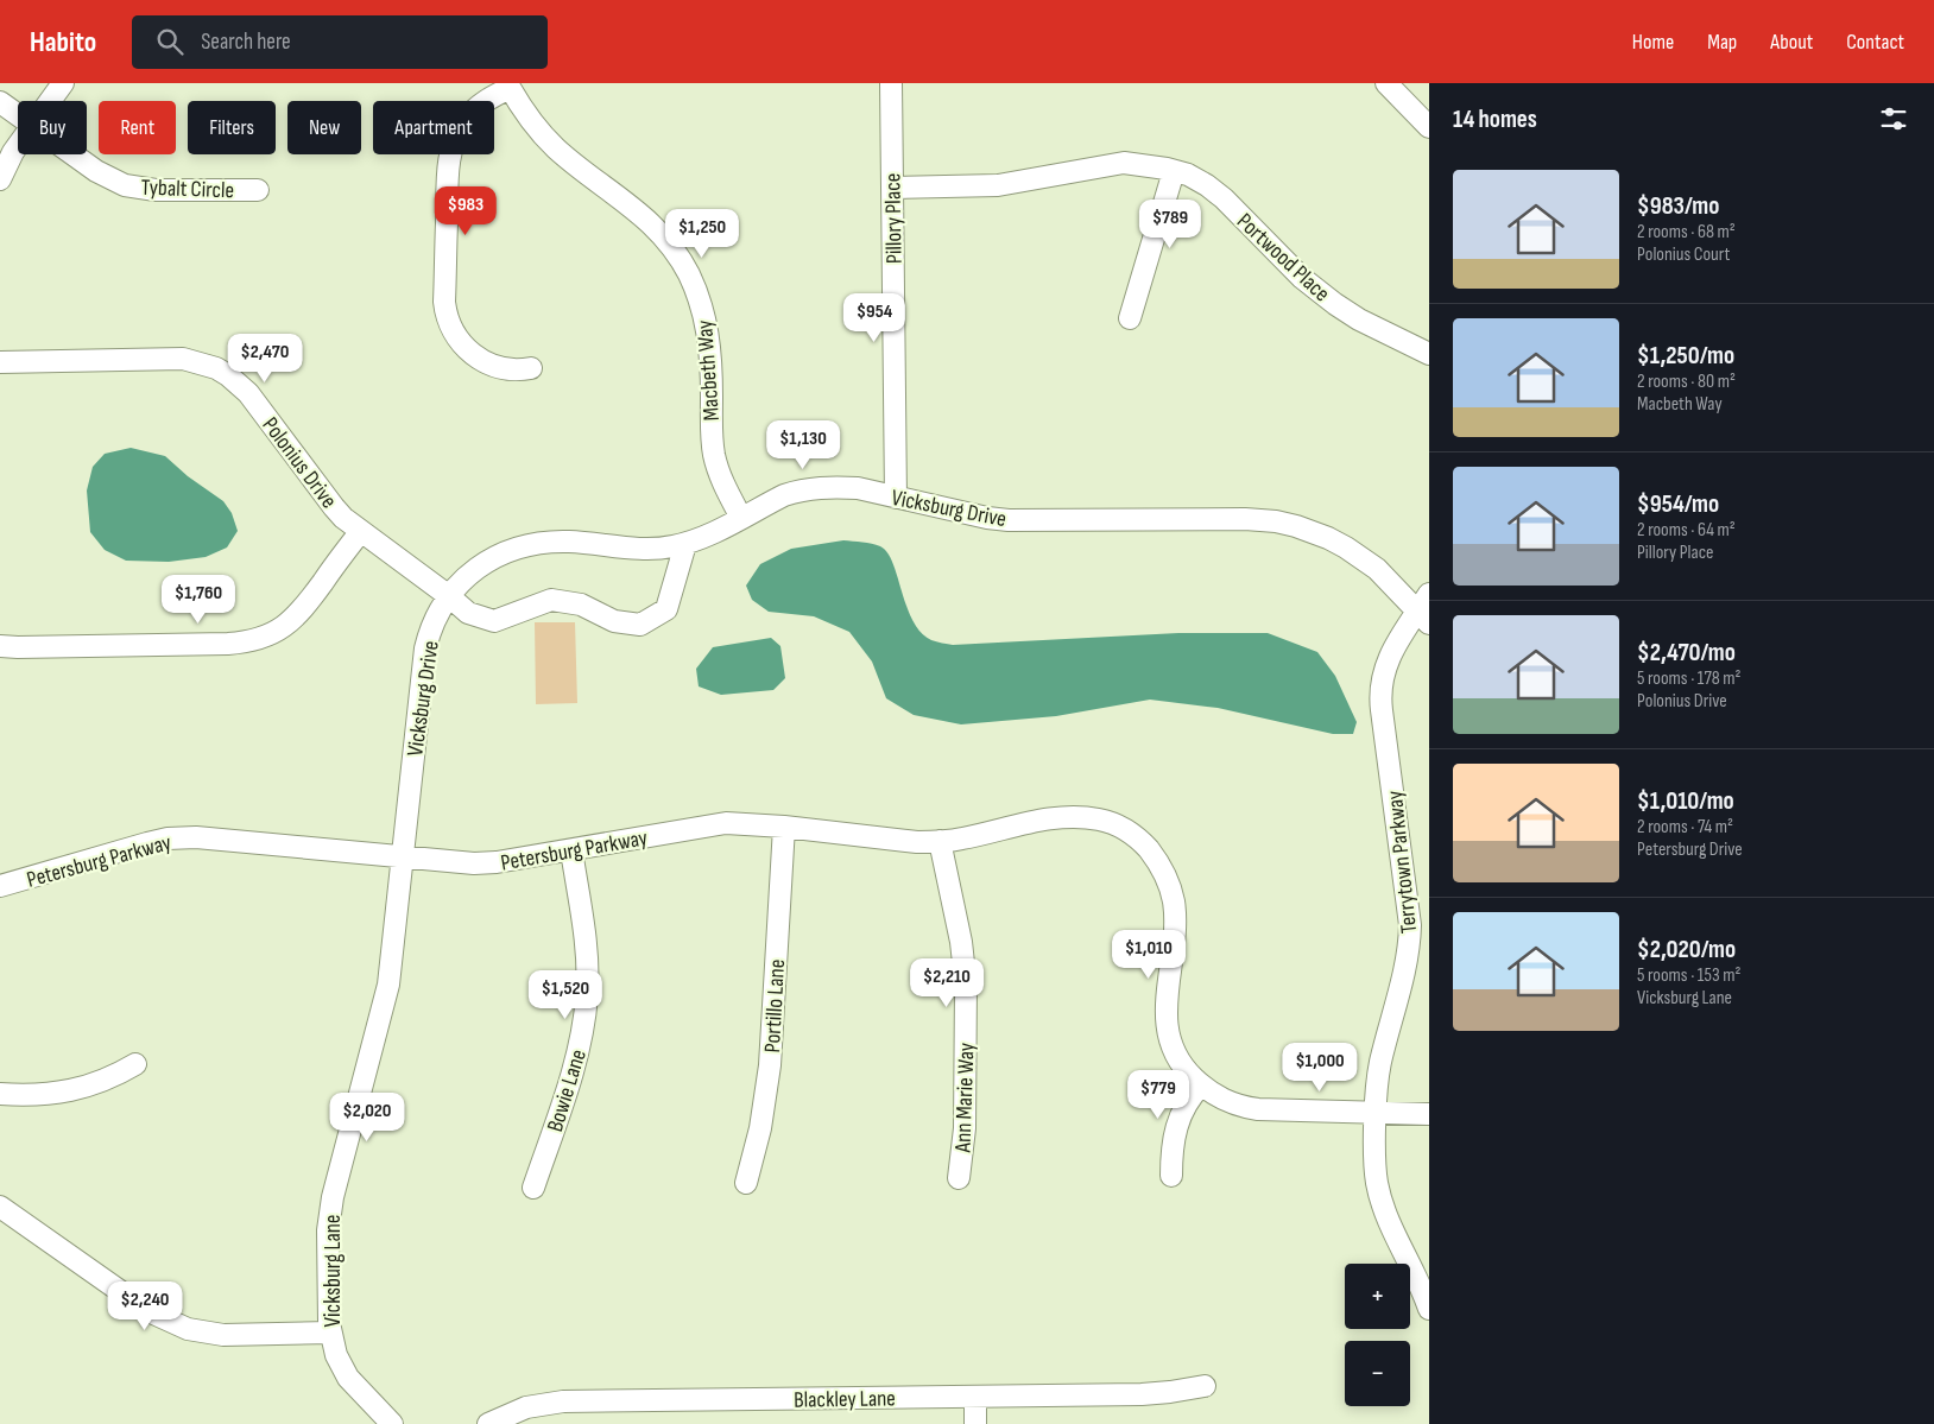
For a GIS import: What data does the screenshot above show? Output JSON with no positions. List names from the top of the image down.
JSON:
{
  "streets": {
    "street": [
      "Tybalt Circle",
      "Pillory Place",
      "Portwood Place",
      "Macbeth Way",
      "Polonius Drive",
      "Vicksburg Drive",
      "Petersburg Parkway",
      "Terrytown Parkway",
      "Portillo Lane",
      "Bowie Lane",
      "Ann Marie Way",
      "Vicksburg Lane",
      "Blackley Lane"
    ]
  },
  "crossings": [
    ["Pillory Place", "Portwood Place"],
    ["Pillory Place", "Vicksburg Drive"],
    ["Macbeth Way", "Vicksburg Drive"],
    ["Polonius Drive", "Vicksburg Drive"],
    ["Vicksburg Drive", "Petersburg Parkway"],
    ["Vicksburg Drive", "Terrytown Parkway"],
    ["Vicksburg Drive", "Vicksburg Lane"],
    ["Petersburg Parkway", "Portillo Lane"],
    ["Petersburg Parkway", "Bowie Lane"],
    ["Petersburg Parkway", "Ann Marie Way"],
    ["Petersburg Parkway", "Vicksburg Lane"]
  ],
  "page": {
    "header": "Habito",
    "search": "Search here",
    "nav": [
      "Home",
      "Map",
      "About",
      "Contact"
    ],
    "heading": "14 homes",
    "chip": [
      "Buy",
      "Rent",
      "Filters",
      "New",
      "Apartment"
    ],
    "list": [
      {
        "name": "$983/mo",
        "note": "2 rooms · 68 m² · Polonius Court"
      },
      {
        "name": "$1,250/mo",
        "note": "2 rooms · 80 m² · Macbeth Way"
      },
      {
        "name": "$954/mo",
        "note": "2 rooms · 64 m² · Pillory Place"
      },
      {
        "name": "$2,470/mo",
        "note": "5 rooms · 178 m² · Polonius Drive"
      },
      {
        "name": "$1,010/mo",
        "note": "2 rooms · 74 m² · Petersburg Drive"
      },
      {
        "name": "$2,020/mo",
        "note": "5 rooms · 153 m² · Vicksburg Lane"
      }
    ],
    "price": [
      "$983",
      "$789",
      "$1,250",
      "$954",
      "$2,470",
      "$1,130",
      "$1,760",
      "$1,010",
      "$2,210",
      "$1,520",
      "$1,000",
      "$779",
      "$2,020",
      "$2,240"
    ],
    "map_buttons": ["+", "−"]
  }
}
